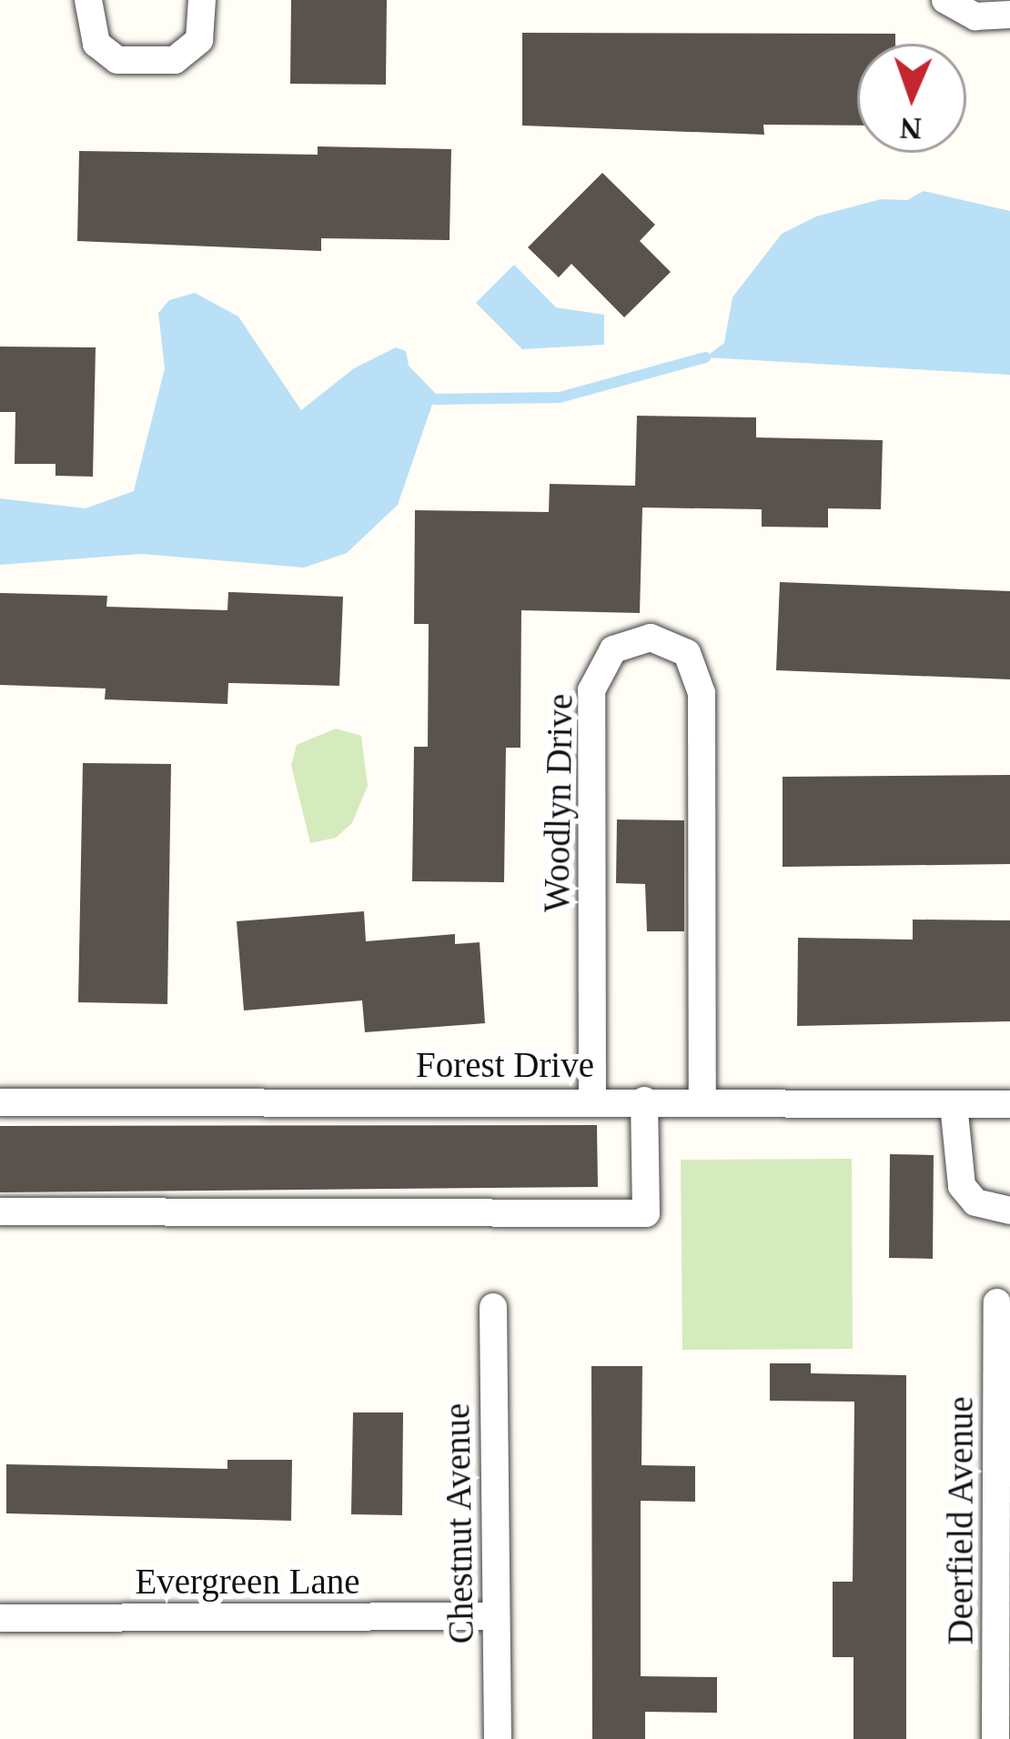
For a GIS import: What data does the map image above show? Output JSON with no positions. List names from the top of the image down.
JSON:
{
  "streets": {
    "street": [
      "Woodlyn Drive",
      "Forest Drive",
      "Deerfield Avenue",
      "Chestnut Avenue",
      "Evergreen Lane"
    ]
  },
  "crossings": [
    ["Woodlyn Drive", "Forest Drive"],
    ["Chestnut Avenue", "Evergreen Lane"]
  ],
  "north": "bottom"
}
